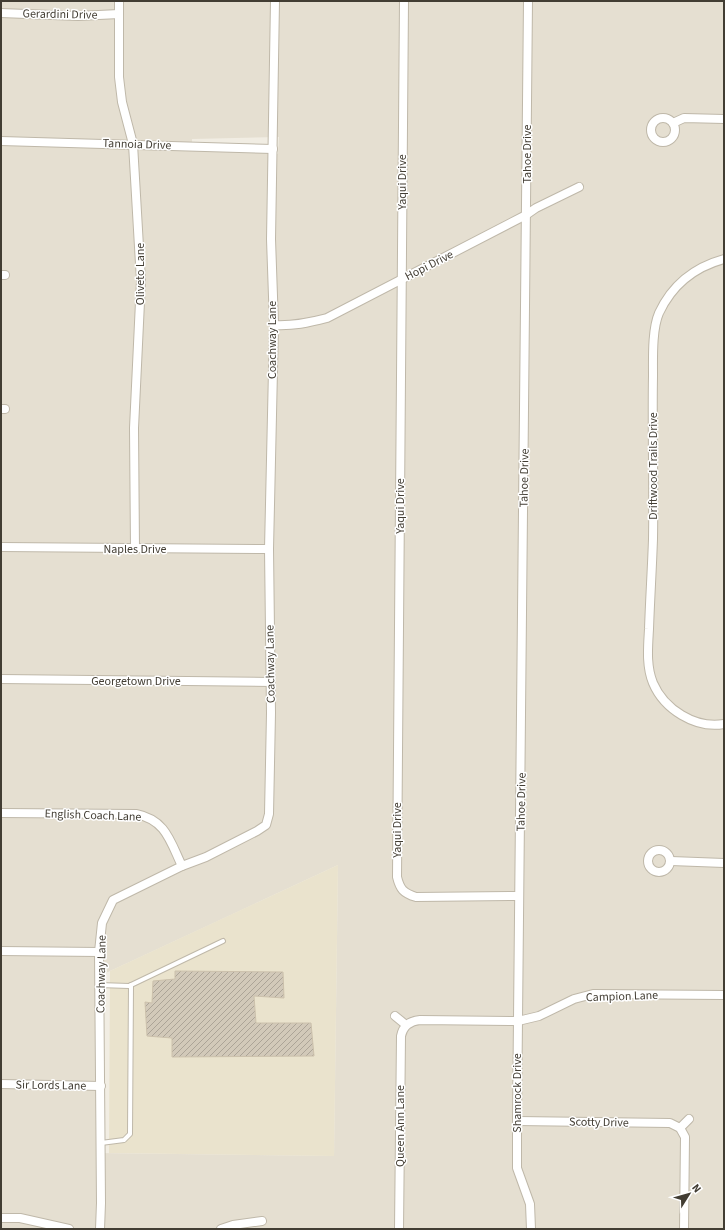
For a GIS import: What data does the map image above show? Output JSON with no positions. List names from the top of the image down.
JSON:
{
  "streets": {
    "street": [
      "Gerardini Drive",
      "Tannoia Drive",
      "Tahoe Drive",
      "Yaqui Drive",
      "Hopi Drive",
      "Oliveto Lane",
      "Coachway Lane",
      "Driftwood Trails Drive",
      "Naples Drive",
      "Georgetown Drive",
      "English Coach Lane",
      "Campion Lane",
      "Sir Lords Lane",
      "Shamrock Drive",
      "Scotty Drive",
      "Queen Ann Lane"
    ]
  },
  "crossings": [
    ["Gerardini Drive", "Oliveto Lane"],
    ["Tannoia Drive", "Oliveto Lane"],
    ["Tannoia Drive", "Coachway Lane"],
    ["Tahoe Drive", "Yaqui Drive"],
    ["Tahoe Drive", "Hopi Drive"],
    ["Tahoe Drive", "Shamrock Drive"],
    ["Yaqui Drive", "Hopi Drive"],
    ["Hopi Drive", "Coachway Lane"],
    ["Oliveto Lane", "Naples Drive"],
    ["Coachway Lane", "Naples Drive"],
    ["Coachway Lane", "Georgetown Drive"],
    ["Coachway Lane", "English Coach Lane"],
    ["Coachway Lane", "Sir Lords Lane"],
    ["Campion Lane", "Shamrock Drive"],
    ["Campion Lane", "Queen Ann Lane"],
    ["Shamrock Drive", "Scotty Drive"]
  ],
  "north": "top right"
}
